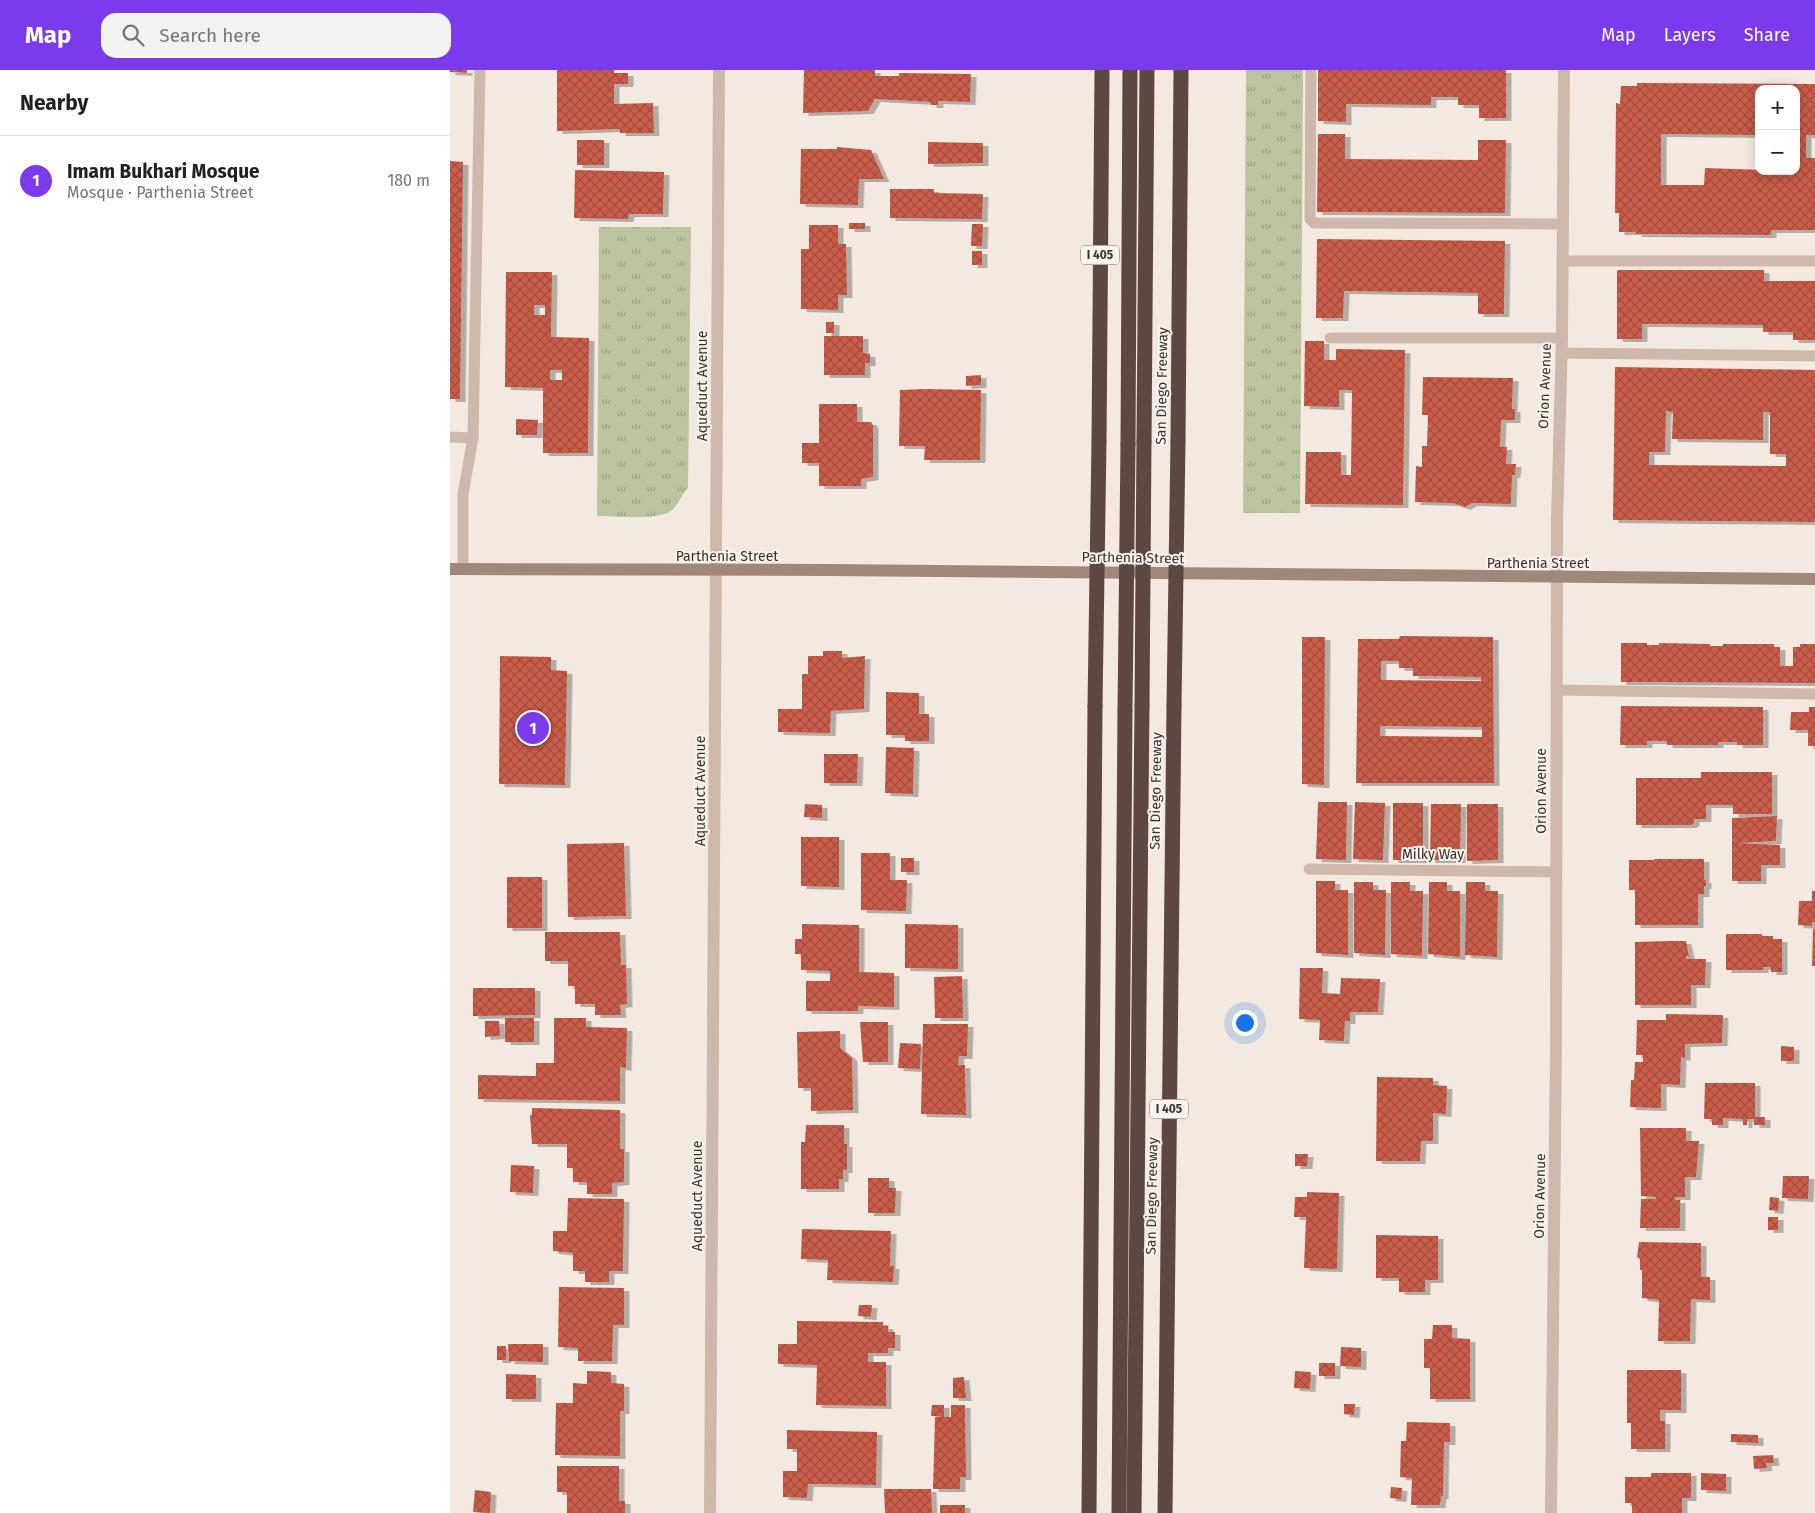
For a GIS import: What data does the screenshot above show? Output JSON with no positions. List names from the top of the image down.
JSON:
{
  "streets": {
    "highway": ["I 405", "San Diego Freeway"],
    "main road": ["Parthenia Street"],
    "street": ["Aqueduct Avenue", "Orion Avenue"],
    "lane": ["Milky Way"]
  },
  "crossings": [
    ["Aqueduct Avenue", "Parthenia Street"],
    ["Orion Avenue", "Parthenia Street"],
    ["Orion Avenue", "Milky Way"]
  ],
  "page": {
    "header": "Map",
    "search": "Search here",
    "nav": ["Map", "Layers", "Share"],
    "heading": "Nearby",
    "map_buttons": ["+", "−"],
    "list": [
      {
        "mark": "1",
        "name": "Imam Bukhari Mosque",
        "note": "Mosque · Parthenia Street",
        "value": "180 m"
      }
    ],
    "pins": "1"
  }
}
